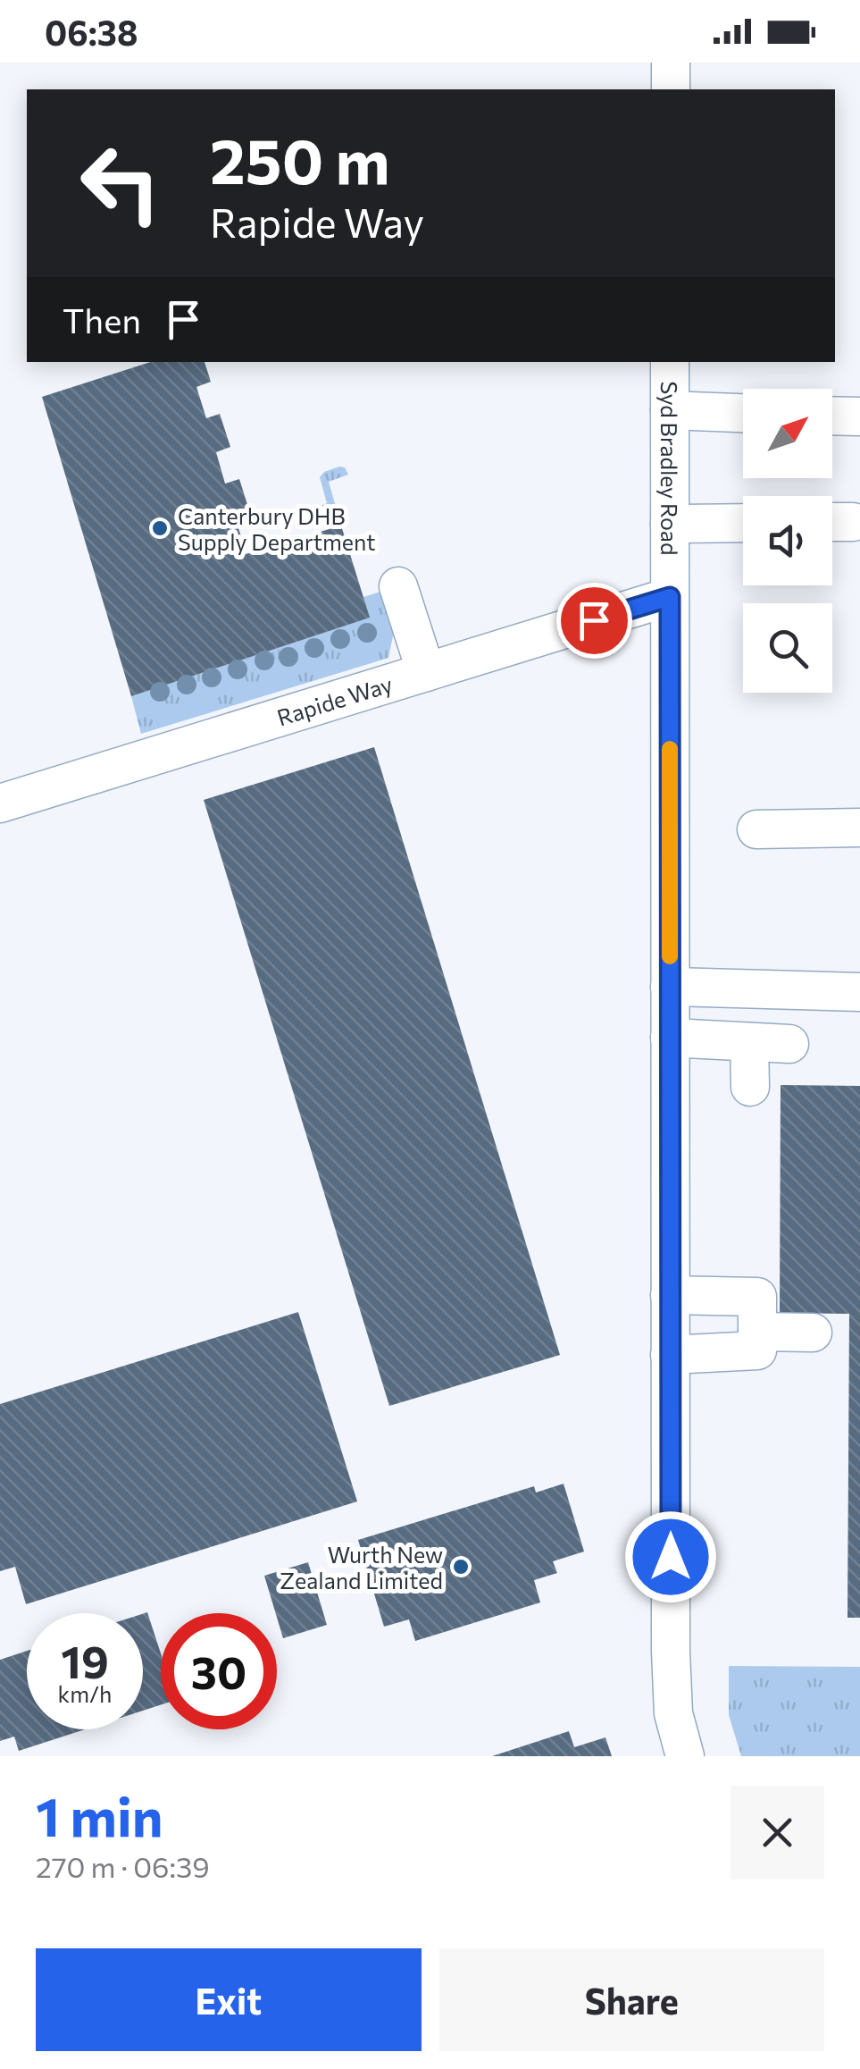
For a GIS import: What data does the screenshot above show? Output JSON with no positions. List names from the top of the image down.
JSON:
{
  "streets": {
    "street": ["Syd Bradley Road", "Rapide Way"]
  },
  "crossings": [
    ["Syd Bradley Road", "Rapide Way"]
  ],
  "places": ["Canterbury DHB Supply Department", "Wurth New Zealand Limited"],
  "north": "top right",
  "page": {
    "status": "06:38",
    "turn": ["250 m", "Rapide Way"],
    "then": "Then",
    "speed": "19 km/h",
    "limit": "30",
    "heading": ["1 min", "270 m · 06:39"],
    "buttons": ["Exit", "Share"]
  }
}
